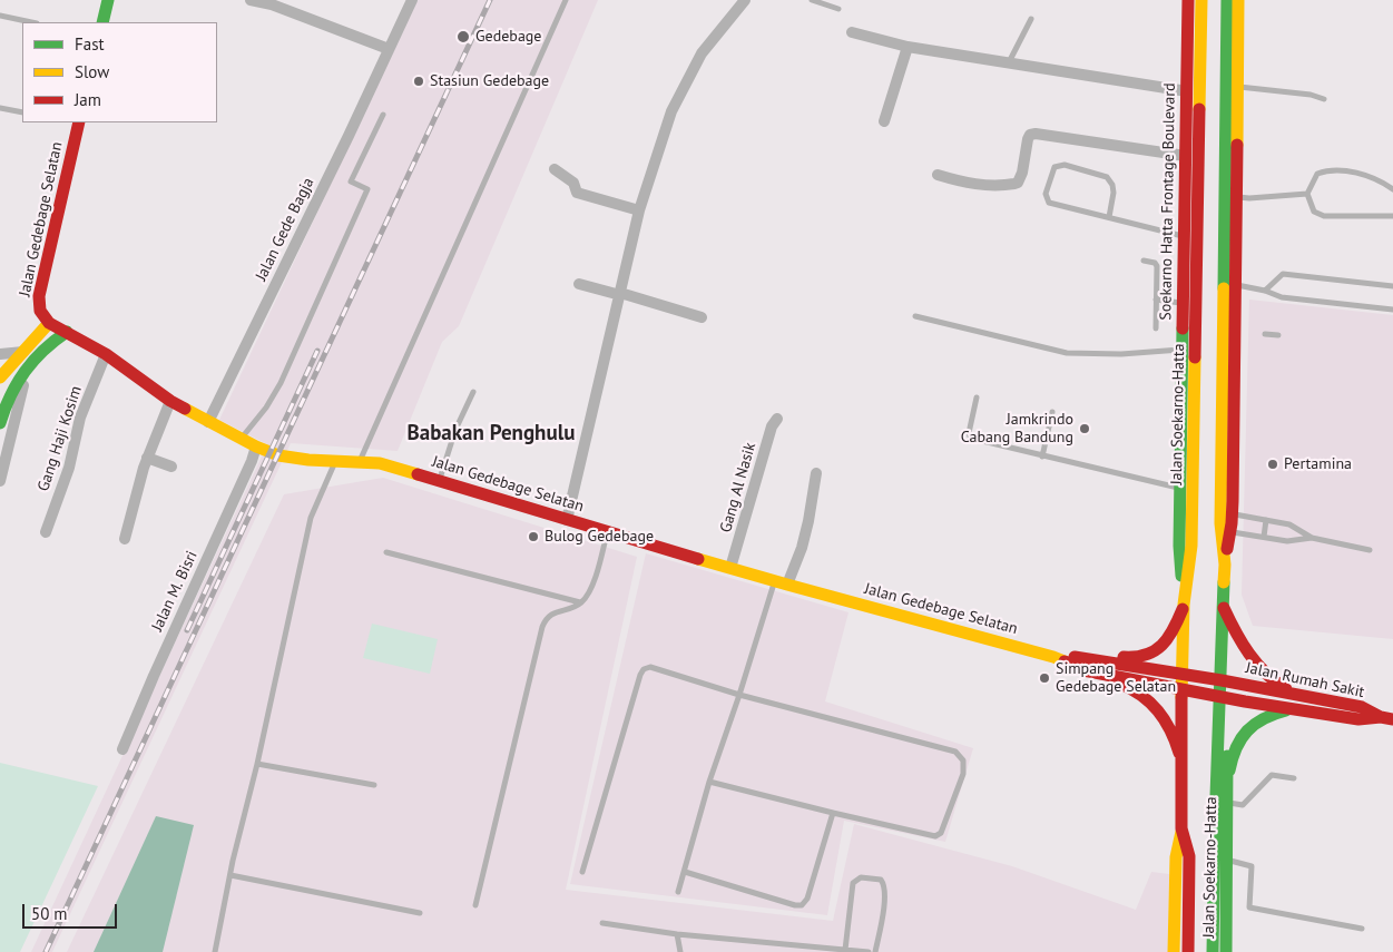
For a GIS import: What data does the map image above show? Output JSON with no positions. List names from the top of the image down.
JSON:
{
  "streets": {
    "main road": [
      "Soekarno Hatta Frontage Boulevard",
      "Jalan Gedebage Selatan",
      "Jalan Soekarno-Hatta",
      "Jalan Rumah Sakit"
    ],
    "street": [
      "Jalan Gede Bagja",
      "Gang Haji Kosim",
      "Gang Al Nasik",
      "Jalan M. Bisri"
    ]
  },
  "crossings": [
    ["Soekarno Hatta Frontage Boulevard", "Jalan Soekarno-Hatta"],
    ["Jalan Gedebage Selatan", "Jalan Gede Bagja"],
    ["Jalan Gedebage Selatan", "Jalan Soekarno-Hatta"],
    ["Jalan Gedebage Selatan", "Gang Haji Kosim"],
    ["Jalan Gedebage Selatan", "Gang Al Nasik"],
    ["Jalan Gedebage Selatan", "Jalan M. Bisri"],
    ["Jalan Gedebage Selatan", "Jalan Rumah Sakit"],
    ["Jalan Soekarno-Hatta", "Jalan Rumah Sakit"]
  ],
  "districts": ["Babakan Penghulu"],
  "places": [
    "Gedebage",
    "Stasiun Gedebage",
    "Jamkrindo Cabang Bandung",
    "Pertamina",
    "Bulog Gedebage",
    "Simpang Gedebage Selatan"
  ],
  "legend": ["Fast", "Slow", "Jam"],
  "scale_bar": "50 m"
}
